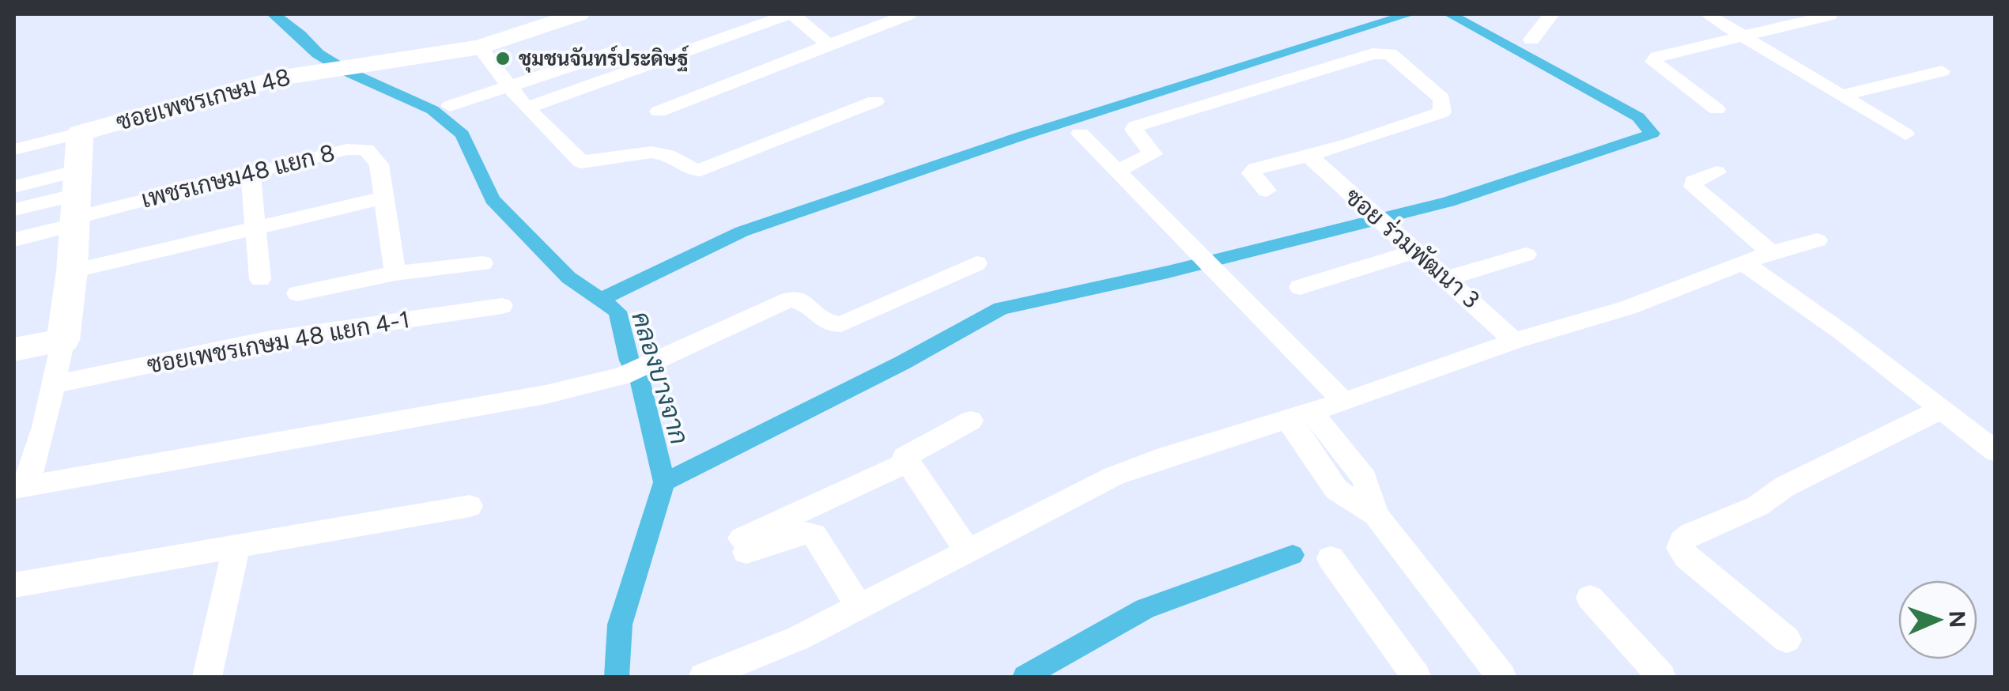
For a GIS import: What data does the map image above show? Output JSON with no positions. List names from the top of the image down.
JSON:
{
  "streets": {
    "street": [
      "ซอยเพชรเกษม 48",
      "เพชรเกษม48 แยก 8",
      "ซอย ร่วมพัฒนา 3",
      "ซอยเพชรเกษม 48 แยก 4-1"
    ]
  },
  "water": ["คลองบางจาก"],
  "places": ["ชุมชนจันทร์ประดิษฐ์"],
  "north": "right"
}
